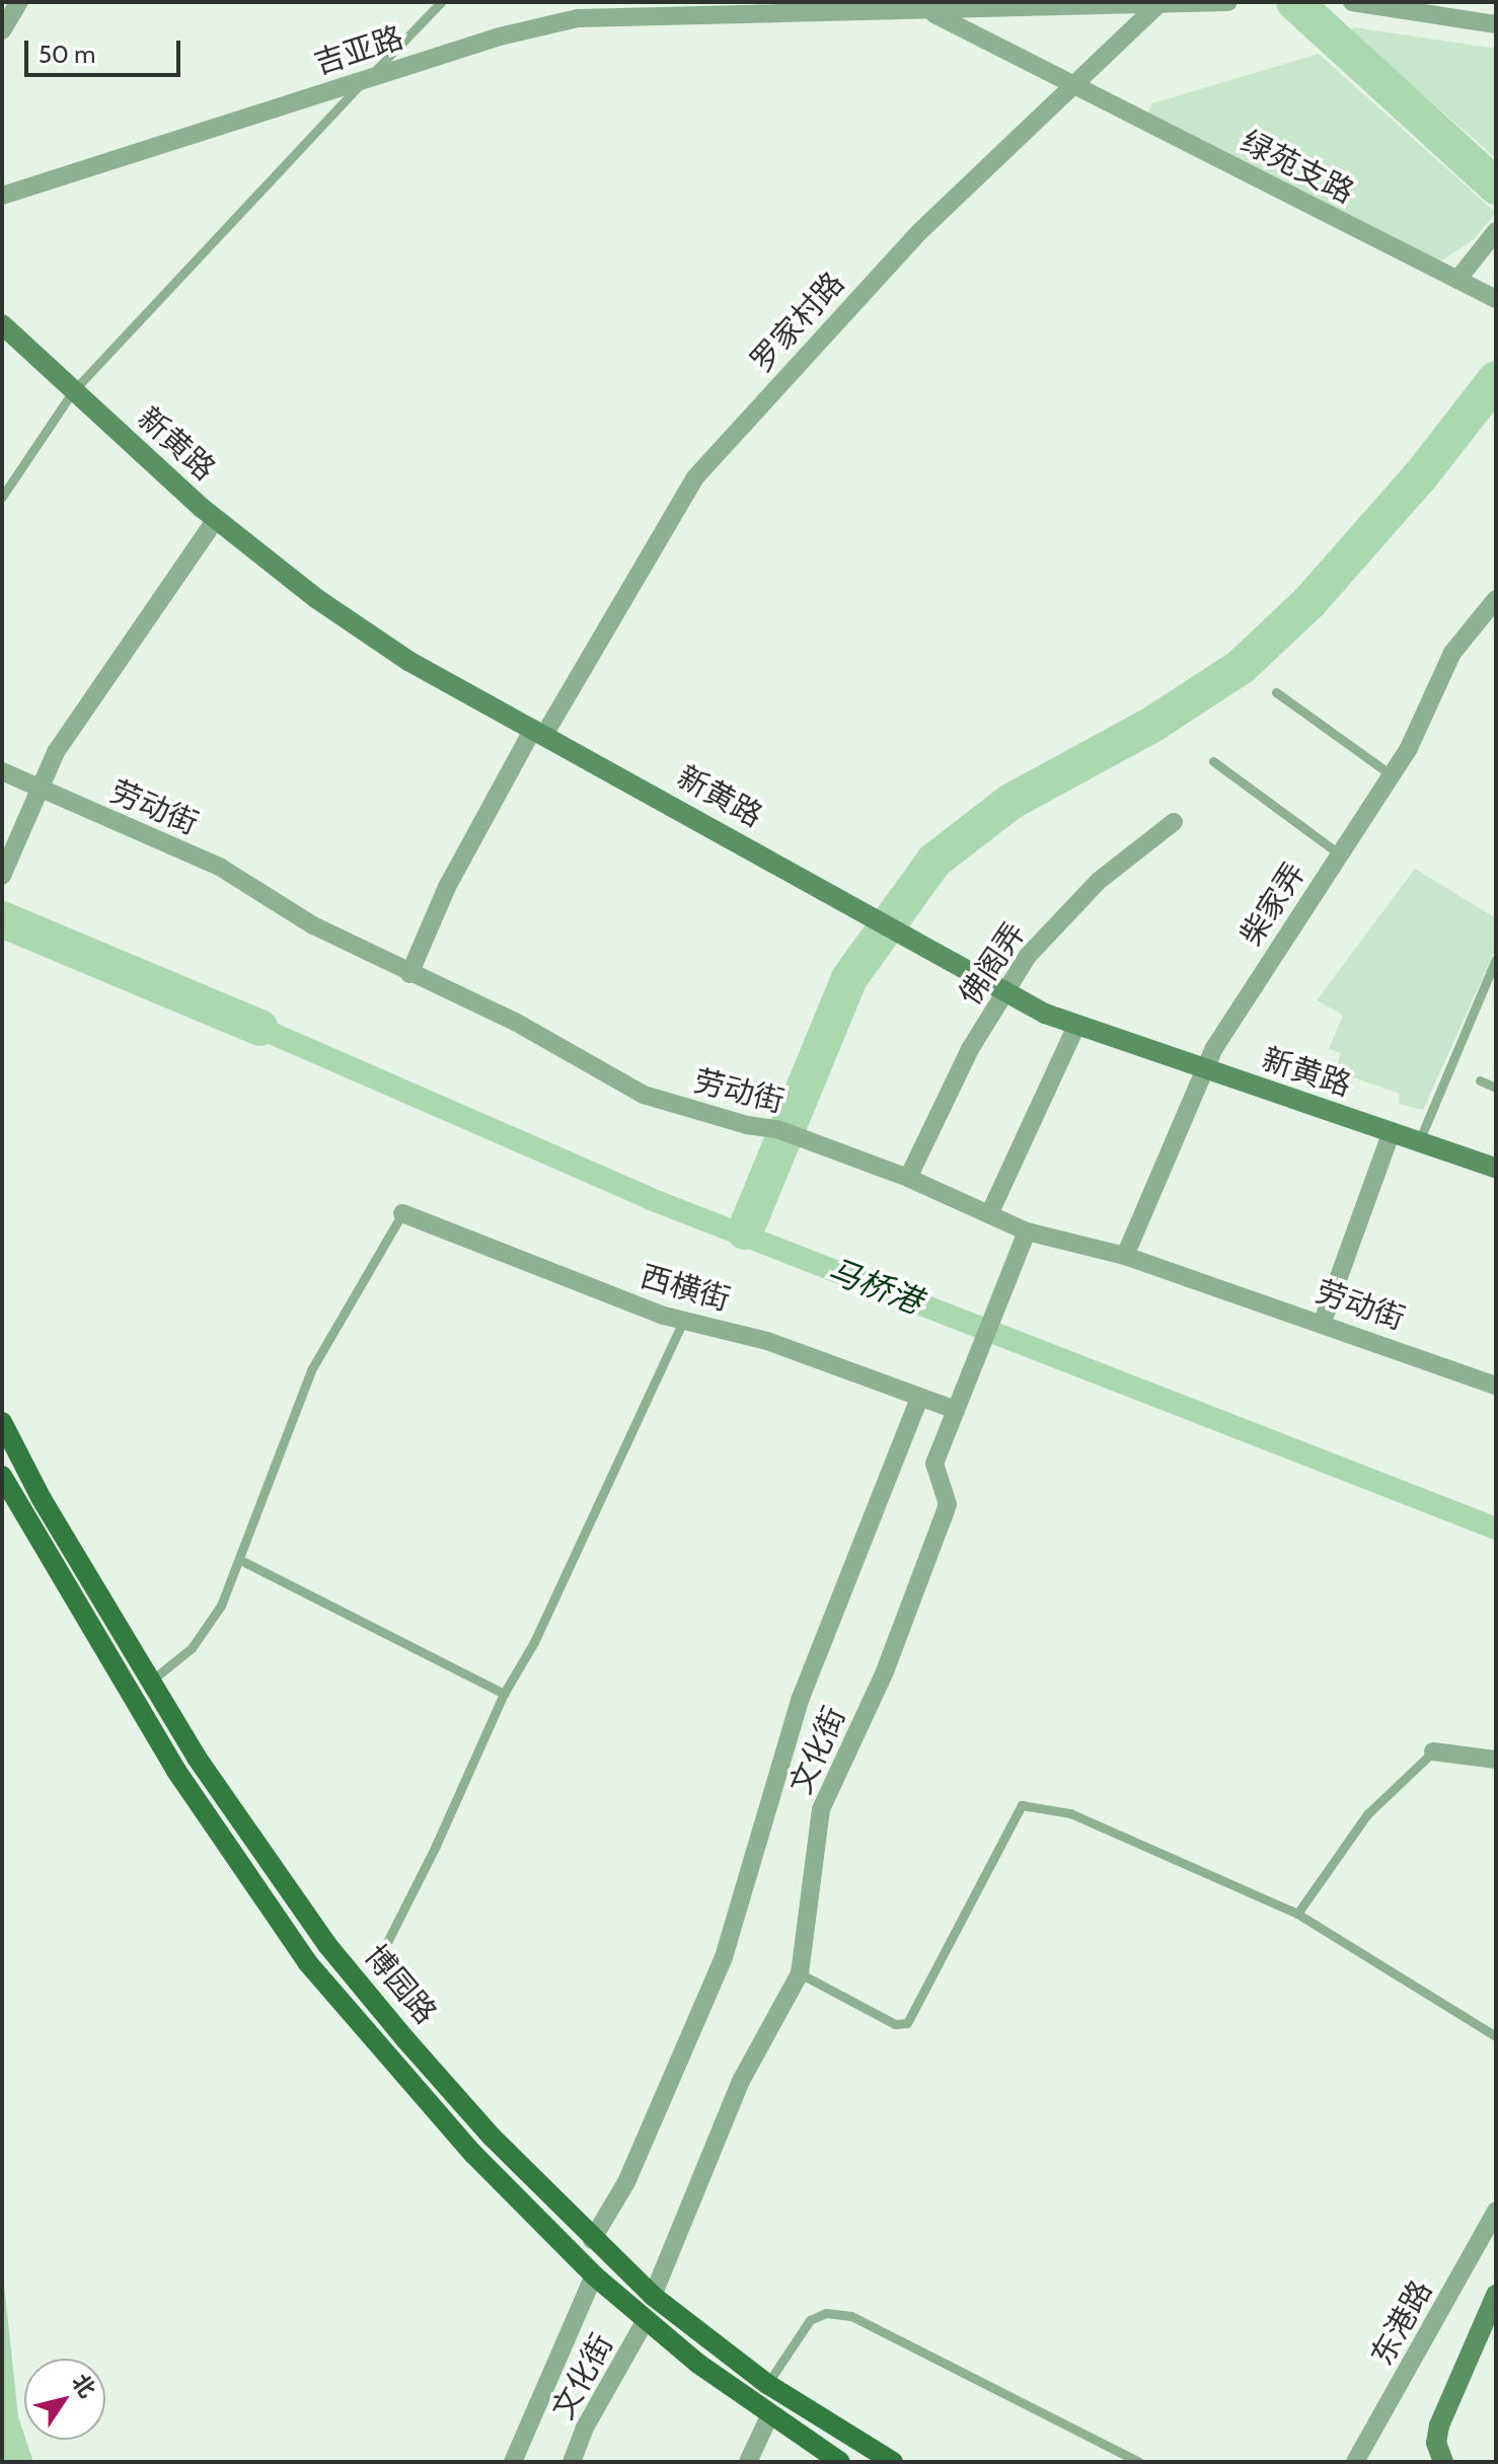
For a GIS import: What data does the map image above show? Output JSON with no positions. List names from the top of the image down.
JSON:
{
  "streets": {
    "main road": ["博园路"],
    "street": [
      "吉亚路",
      "绿苑支路",
      "罗家村路",
      "新黄路",
      "劳动街",
      "柴家弄",
      "佛阁弄",
      "西横街",
      "文化街",
      "东港路"
    ]
  },
  "crossings": [
    ["吉亚路", "绿苑支路"],
    ["吉亚路", "罗家村路"],
    ["绿苑支路", "罗家村路"],
    ["罗家村路", "新黄路"],
    ["罗家村路", "劳动街"],
    ["新黄路", "柴家弄"],
    ["新黄路", "佛阁弄"],
    ["劳动街", "柴家弄"],
    ["劳动街", "佛阁弄"],
    ["劳动街", "文化街"],
    ["西横街", "文化街"],
    ["文化街", "博园路"]
  ],
  "water": ["马桥港"],
  "scale_bar": "50 m",
  "north": "top right"
}
